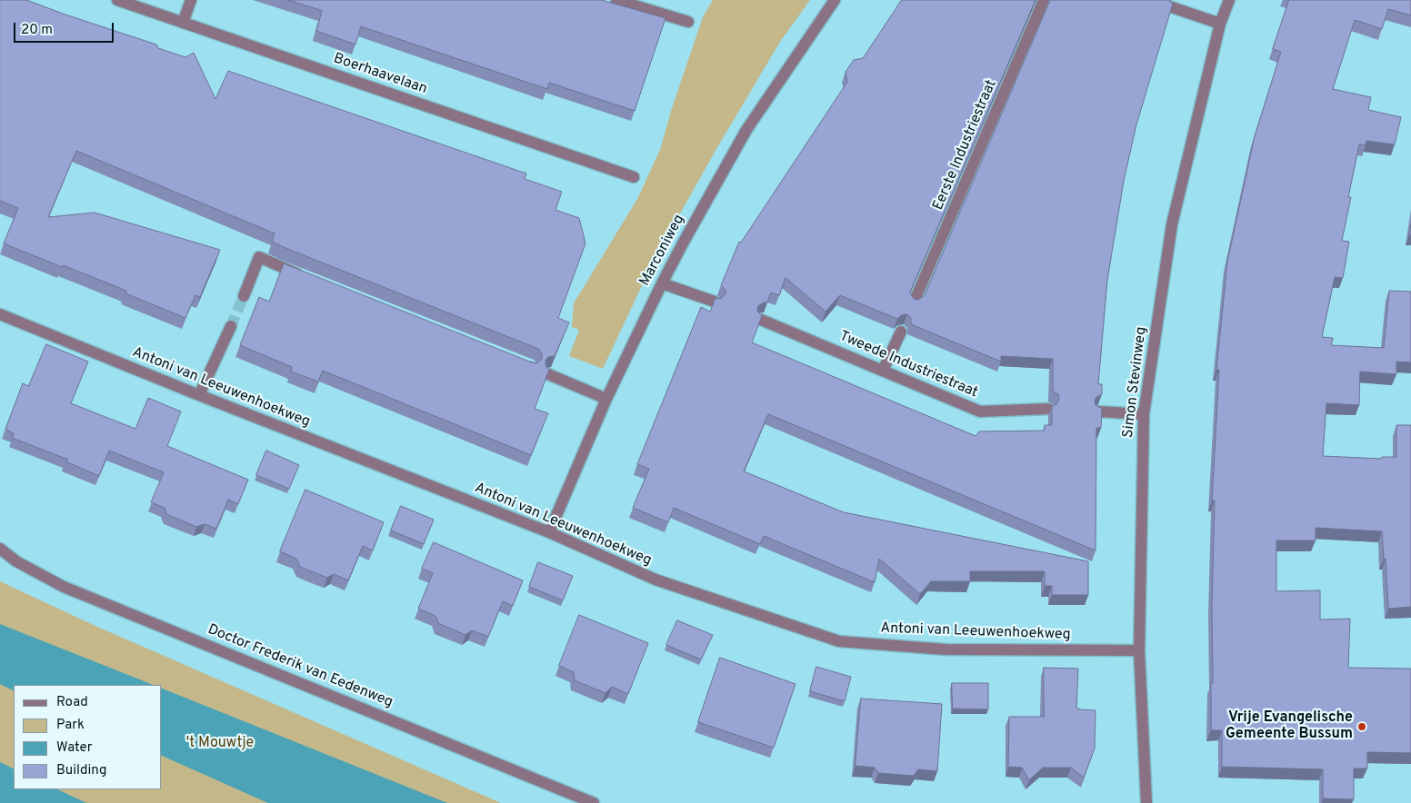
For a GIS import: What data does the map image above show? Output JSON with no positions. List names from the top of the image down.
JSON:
{
  "streets": {
    "street": [
      "Boerhaavelaan",
      "Eerste Industriestraat",
      "Marconiweg",
      "Tweede Industriestraat",
      "Simon Stevinweg",
      "Antoni van Leeuwenhoekweg",
      "Doctor Frederik van Eedenweg"
    ]
  },
  "crossings": [
    ["Marconiweg", "Antoni van Leeuwenhoekweg"],
    ["Simon Stevinweg", "Antoni van Leeuwenhoekweg"]
  ],
  "parks": ["'t Mouwtje"],
  "places": ["Vrije Evangelische Gemeente Bussum"],
  "legend": [
    "Road",
    "Park",
    "Water",
    "Building"
  ],
  "scale_bar": "20 m"
}
